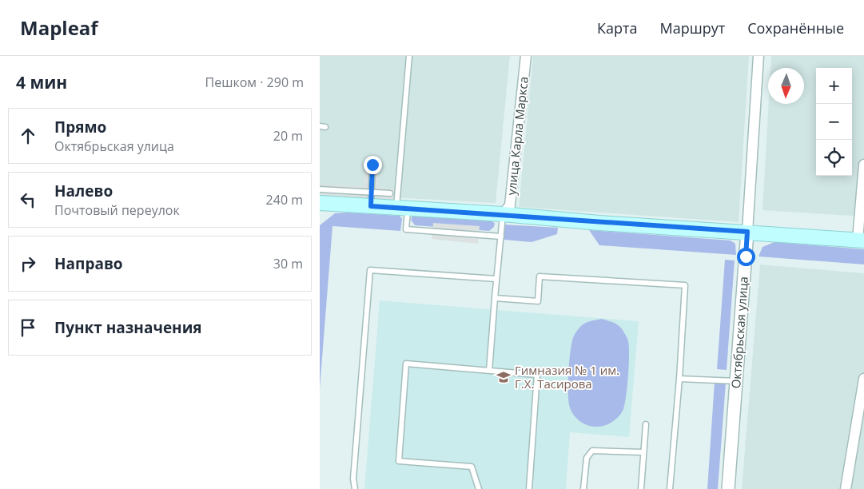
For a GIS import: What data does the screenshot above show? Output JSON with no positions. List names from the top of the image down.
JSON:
{
  "streets": {
    "street": ["улица Карла Маркса", "Октябрьская улица"]
  },
  "places": {
    "school or university": ["Гимназия № 1 им. Г.Х. Тасирова"]
  },
  "north": "bottom",
  "page": {
    "header": "Mapleaf",
    "nav": ["Карта", "Маршрут", "Сохранённые"],
    "heading": ["4 мин", "Пешком · 290 m"],
    "map_buttons": ["+", "−"],
    "list": [
      ["Прямо", "Октябрьская улица", "20 m"],
      ["Налево", "Почтовый переулок", "240 m"],
      ["Направо", "30 m"],
      "Пункт назначения"
    ]
  }
}
